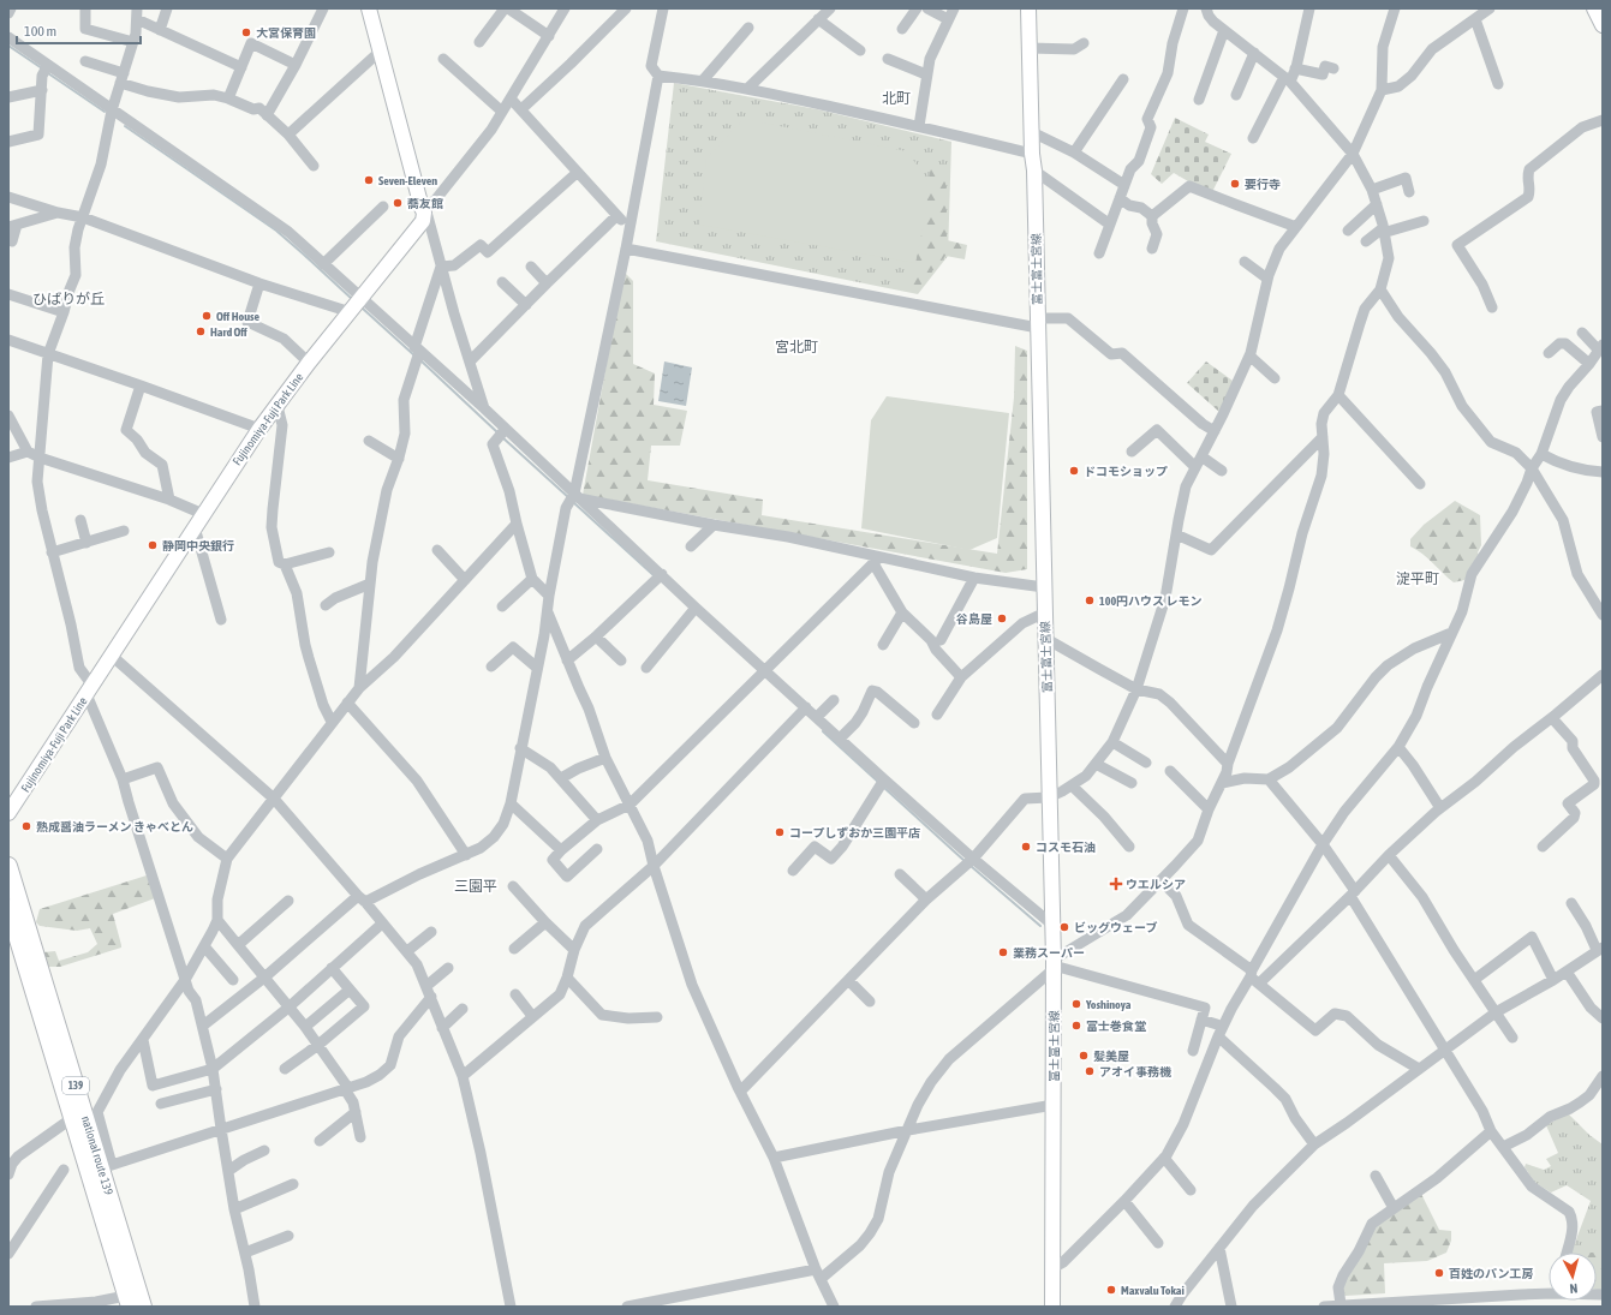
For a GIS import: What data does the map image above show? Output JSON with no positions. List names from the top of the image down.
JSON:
{
  "streets": {
    "highway": ["139", "national route 139"],
    "main road": ["富士富士宮線", "Fujinomiya-Fuji Park Line"]
  },
  "districts": [
    "北町",
    "ひばりが丘",
    "宮北町",
    "淀平町",
    "三園平"
  ],
  "places": {
    "other": [
      "大宮保育園",
      "Seven-Eleven",
      "要行寺",
      "蕎友館",
      "Off House",
      "Hard Off",
      "ドコモショップ",
      "静岡中央銀行",
      "100円ハウス レモン",
      "谷島屋",
      "熟成醤油ラーメン きゃべとん",
      "コープしずおか三園平店",
      "コスモ石油",
      "ビッグウェーブ",
      "業務スーパー",
      "Yoshinoya",
      "富士巻食堂",
      "髪美屋",
      "アオイ事務機",
      "百姓のパン工房",
      "Maxvalu Tokai"
    ],
    "health": ["ウエルシア"]
  },
  "scale_bar": "100 m",
  "north": "bottom"
}
